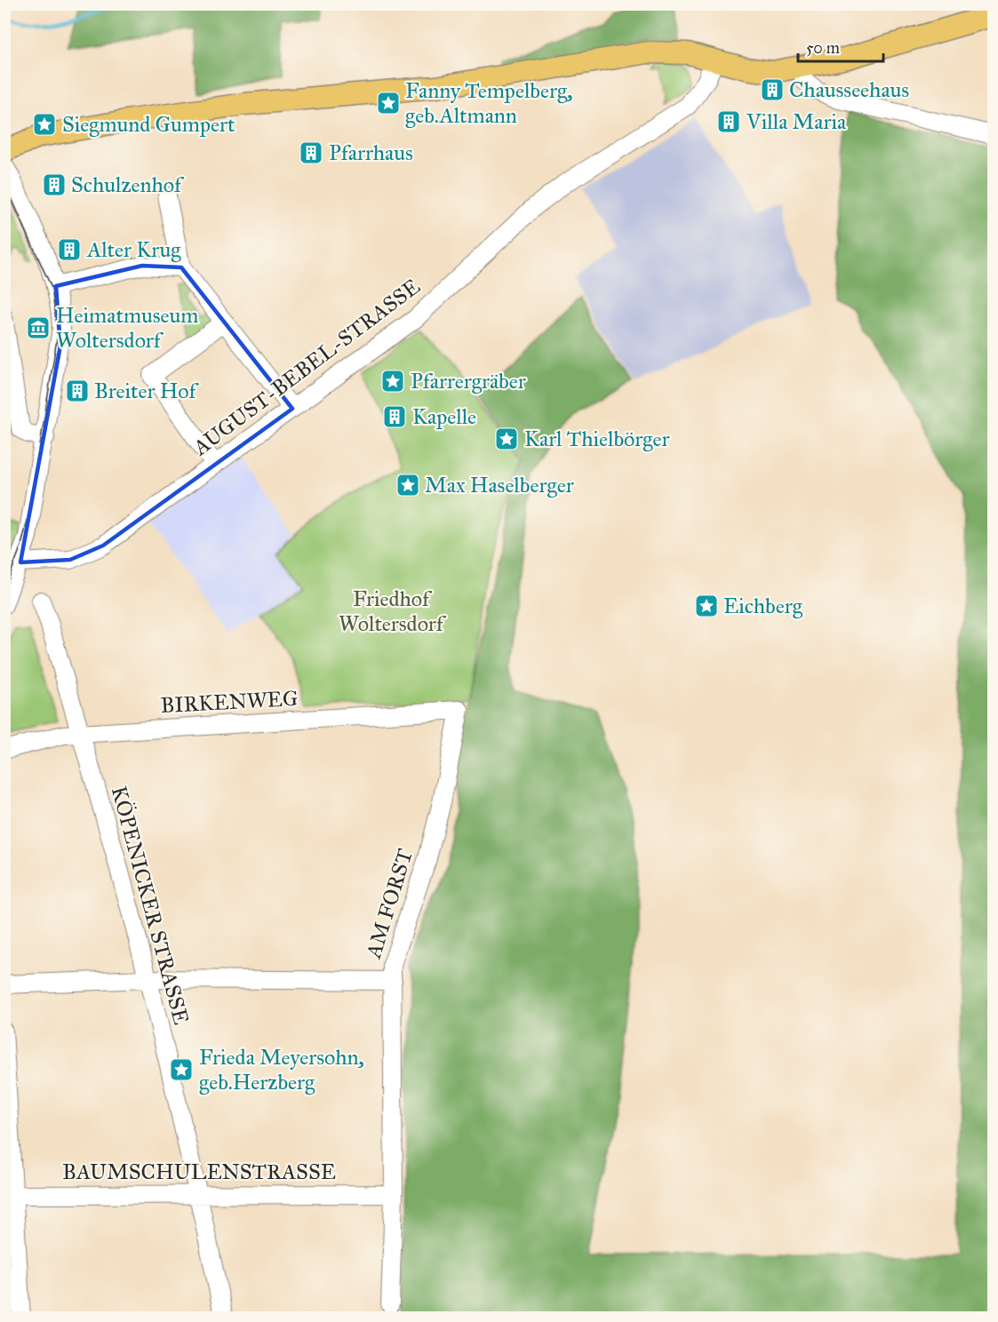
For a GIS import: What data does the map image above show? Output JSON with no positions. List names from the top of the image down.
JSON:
{
  "streets": {
    "street": [
      "AUGUST-BEBEL-STRASSE",
      "BIRKENWEG",
      "AM FORST",
      "KÖPENICKER STRASSE",
      "BAUMSCHULENSTRASSE"
    ]
  },
  "crossings": [
    ["BIRKENWEG", "AM FORST"],
    ["BIRKENWEG", "KÖPENICKER STRASSE"],
    ["AM FORST", "BAUMSCHULENSTRASSE"],
    ["KÖPENICKER STRASSE", "BAUMSCHULENSTRASSE"]
  ],
  "parks": ["Friedhof Woltersdorf"],
  "places": {
    "building": [
      "Chausseehaus",
      "Villa Maria",
      "Pfarrhaus",
      "Schulzenhof",
      "Alter Krug",
      "Breiter Hof",
      "Kapelle"
    ],
    "place": [
      "Fanny Tempelberg, geb.Altmann",
      "Siegmund Gumpert",
      "Pfarrergräber",
      "Karl Thielbörger",
      "Max Haselberger",
      "Eichberg",
      "Frieda Meyersohn, geb.Herzberg"
    ],
    "museum": ["Heimatmuseum Woltersdorf"]
  },
  "scale_bar": "50 m"
}
